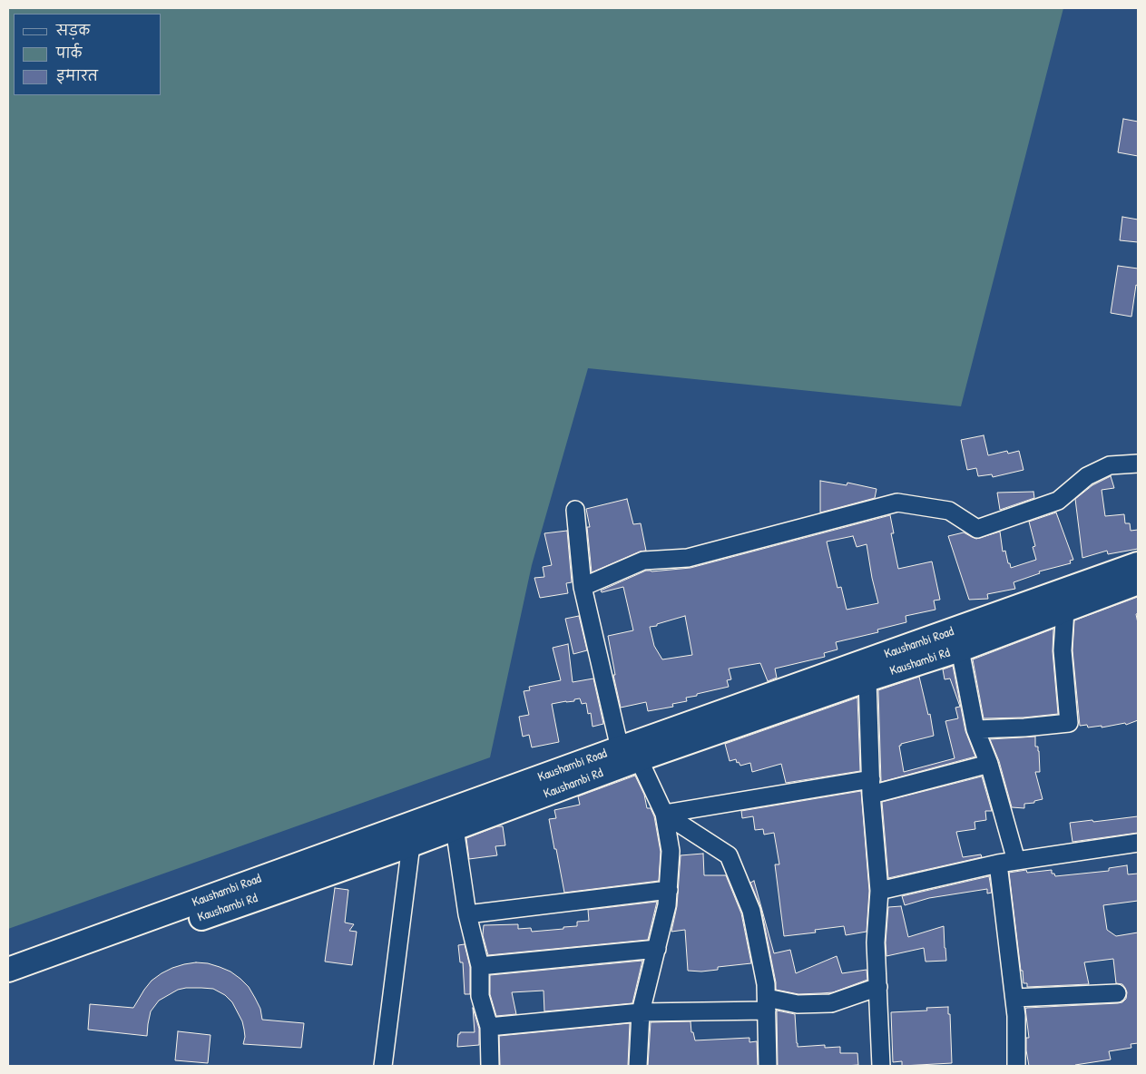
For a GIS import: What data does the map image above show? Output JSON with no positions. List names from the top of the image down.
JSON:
{
  "streets": {
    "main road": ["Kaushambi Road", "Kaushambi Rd"]
  },
  "crossings": [
    ["Kaushambi Road", "Kaushambi Rd"]
  ],
  "legend": ["सड़क", "पार्क", "इमारत"]
}
